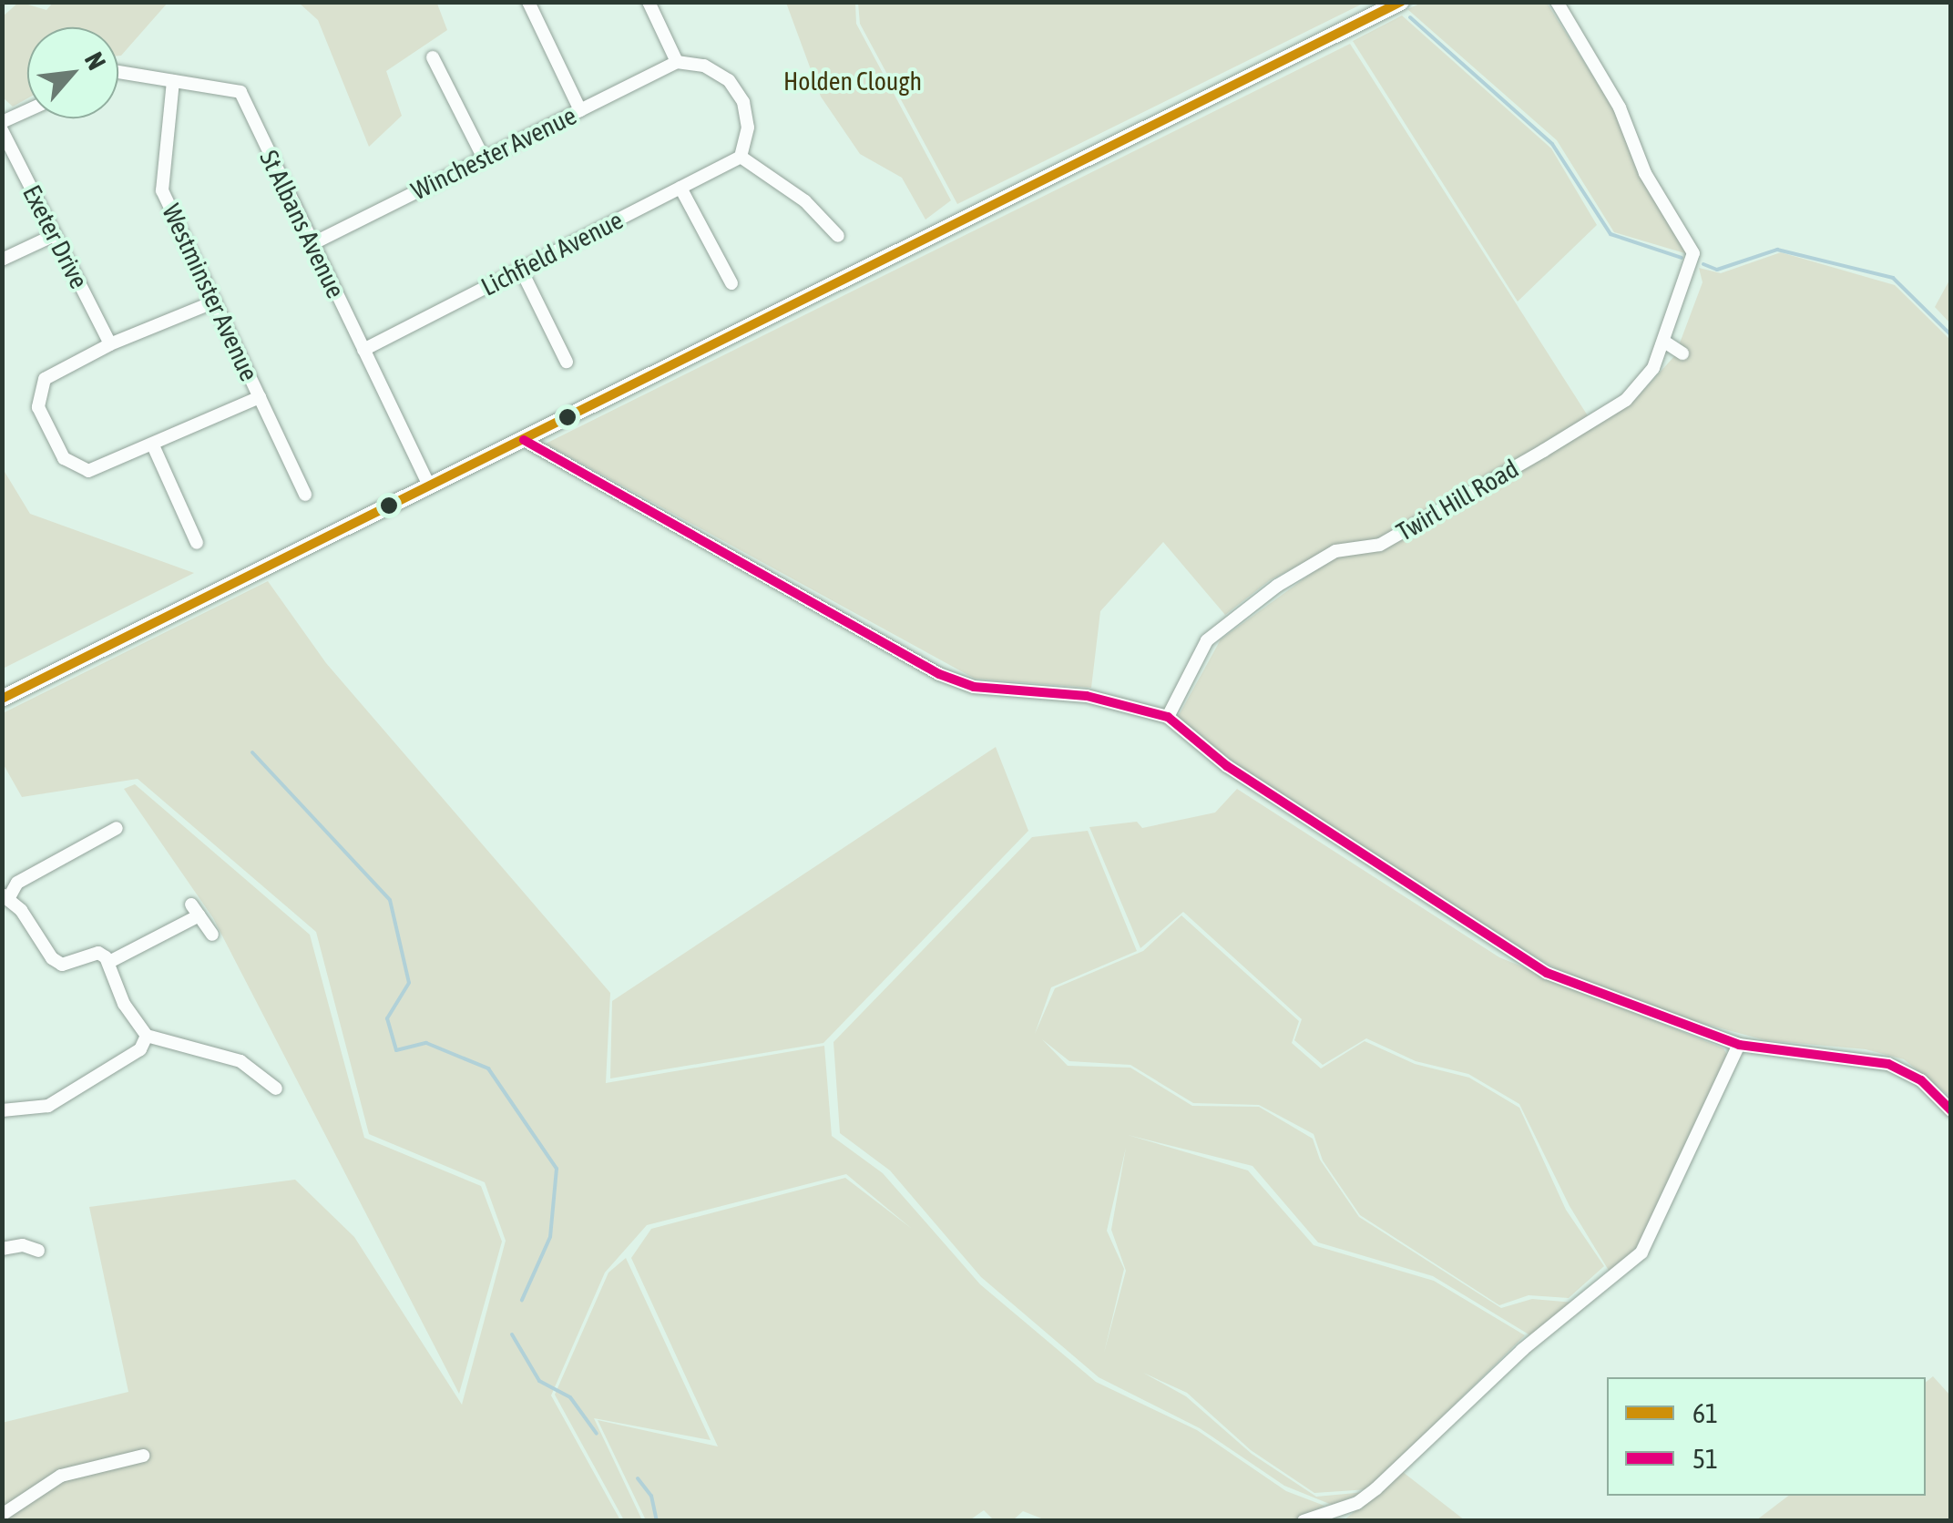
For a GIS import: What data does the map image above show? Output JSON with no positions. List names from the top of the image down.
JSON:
{
  "streets": {
    "street": [
      "Winchester Avenue",
      "St Albans Avenue",
      "Exeter Drive",
      "Lichfield Avenue",
      "Westminster Avenue",
      "Twirl Hill Road"
    ]
  },
  "crossings": [
    ["Winchester Avenue", "St Albans Avenue"],
    ["St Albans Avenue", "Lichfield Avenue"],
    ["St Albans Avenue", "Westminster Avenue"]
  ],
  "parks": ["Holden Clough"],
  "lines": ["transit line 61", "transit line 51"],
  "legend": ["61", "51"],
  "north": "top right"
}
